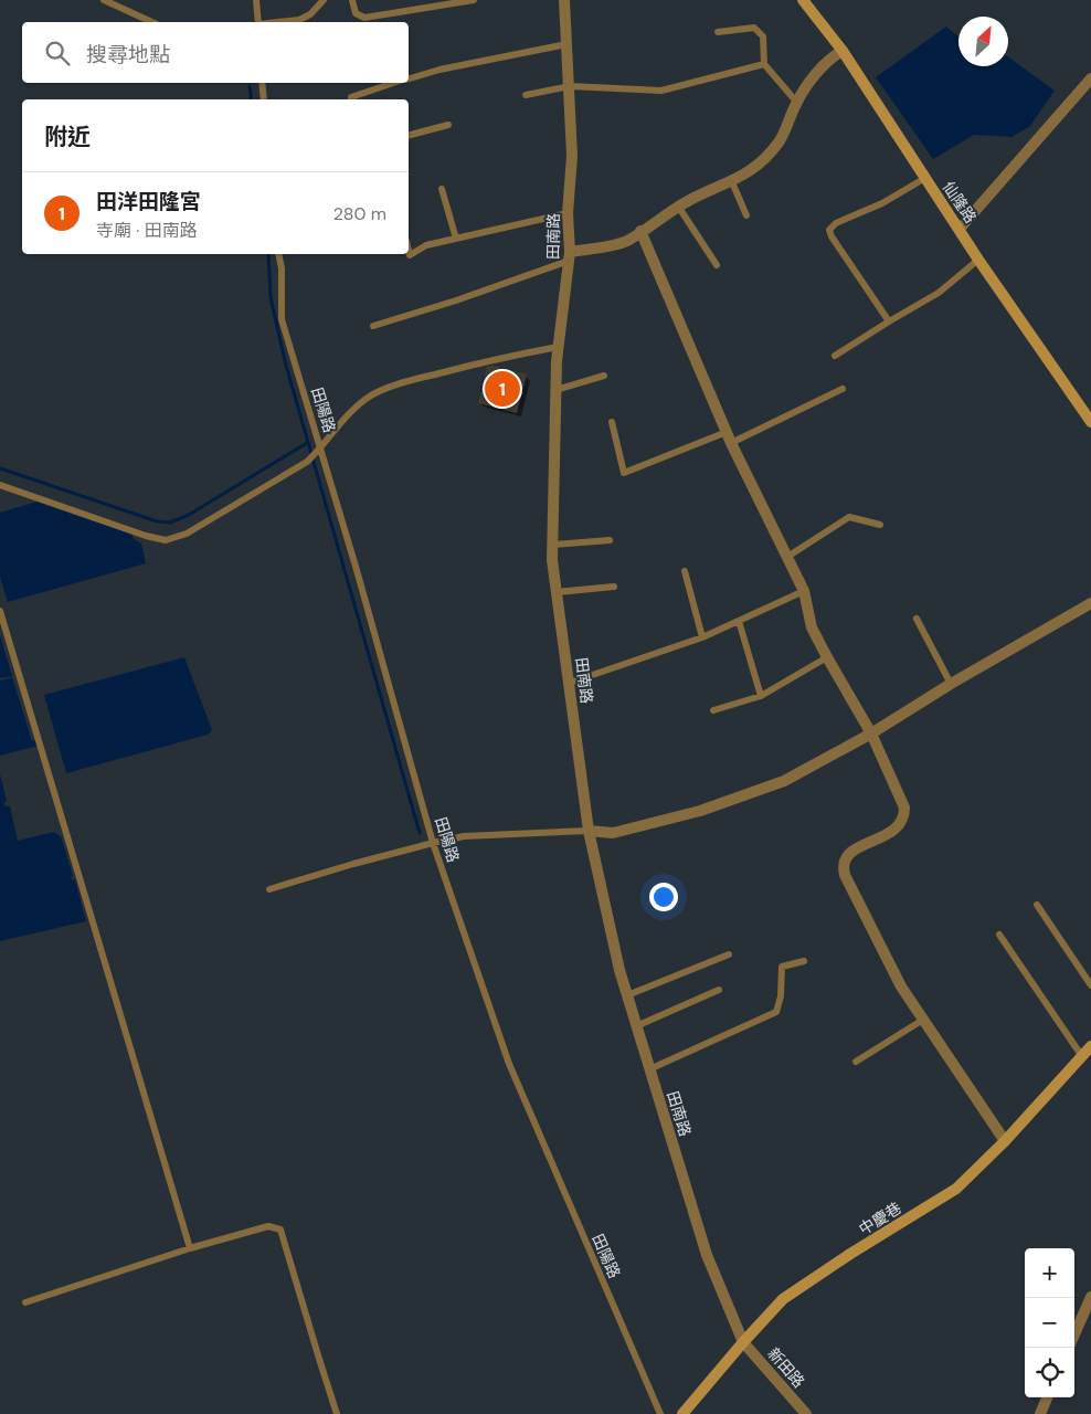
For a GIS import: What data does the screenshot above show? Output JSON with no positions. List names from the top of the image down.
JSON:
{
  "streets": {
    "street": [
      "仙隆路",
      "田南路",
      "中慶巷",
      "新田路"
    ],
    "lane": ["田陽路"]
  },
  "crossings": [
    ["田南路", "中慶巷"],
    ["田南路", "新田路"],
    ["中慶巷", "新田路"]
  ],
  "north": "top right",
  "page": {
    "search": "搜尋地點",
    "heading": "附近",
    "list": [
      {
        "mark": "1",
        "name": "田洋田隆宮",
        "note": "寺廟 · 田南路",
        "value": "280 m"
      }
    ],
    "pins": "1",
    "map_buttons": ["+", "−"]
  }
}
